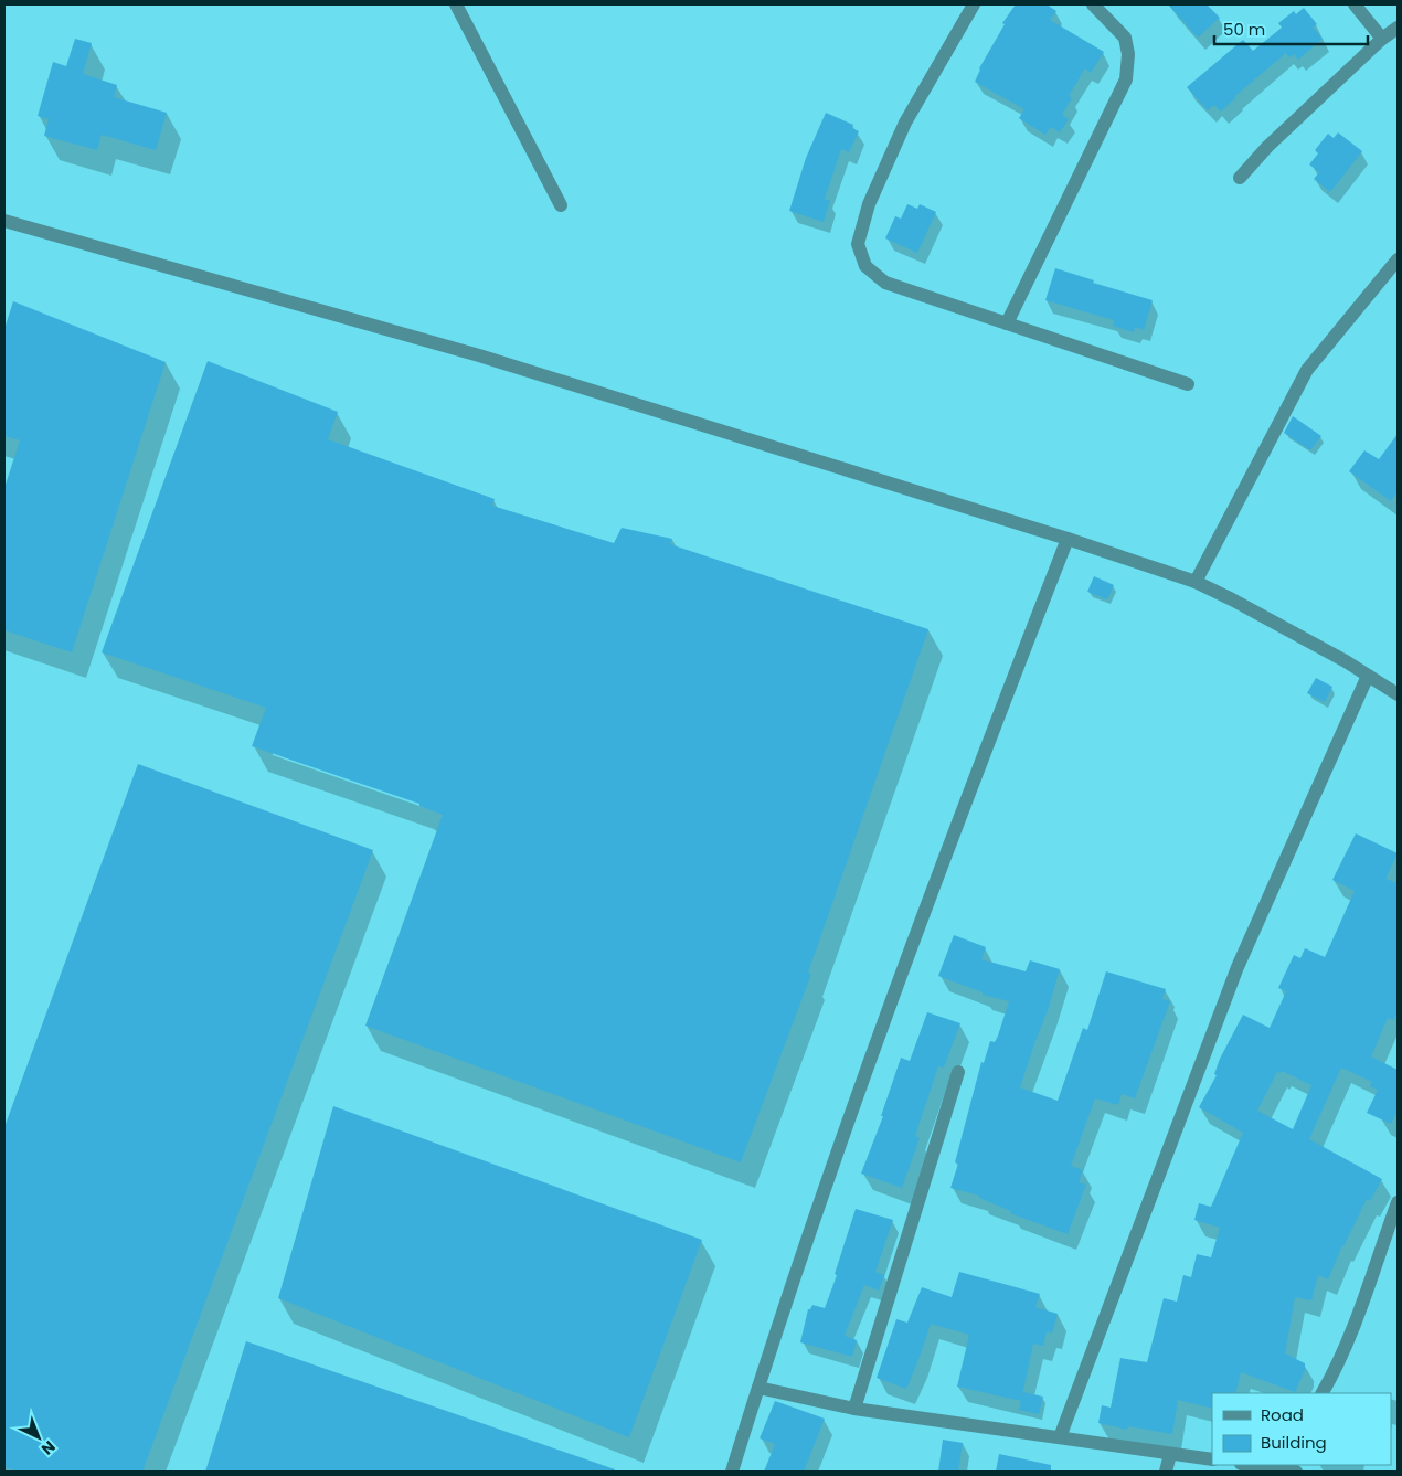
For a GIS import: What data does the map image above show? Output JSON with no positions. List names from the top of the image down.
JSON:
{
  "legend": ["Road", "Building"],
  "scale_bar": "50 m",
  "north": "bottom right"
}
